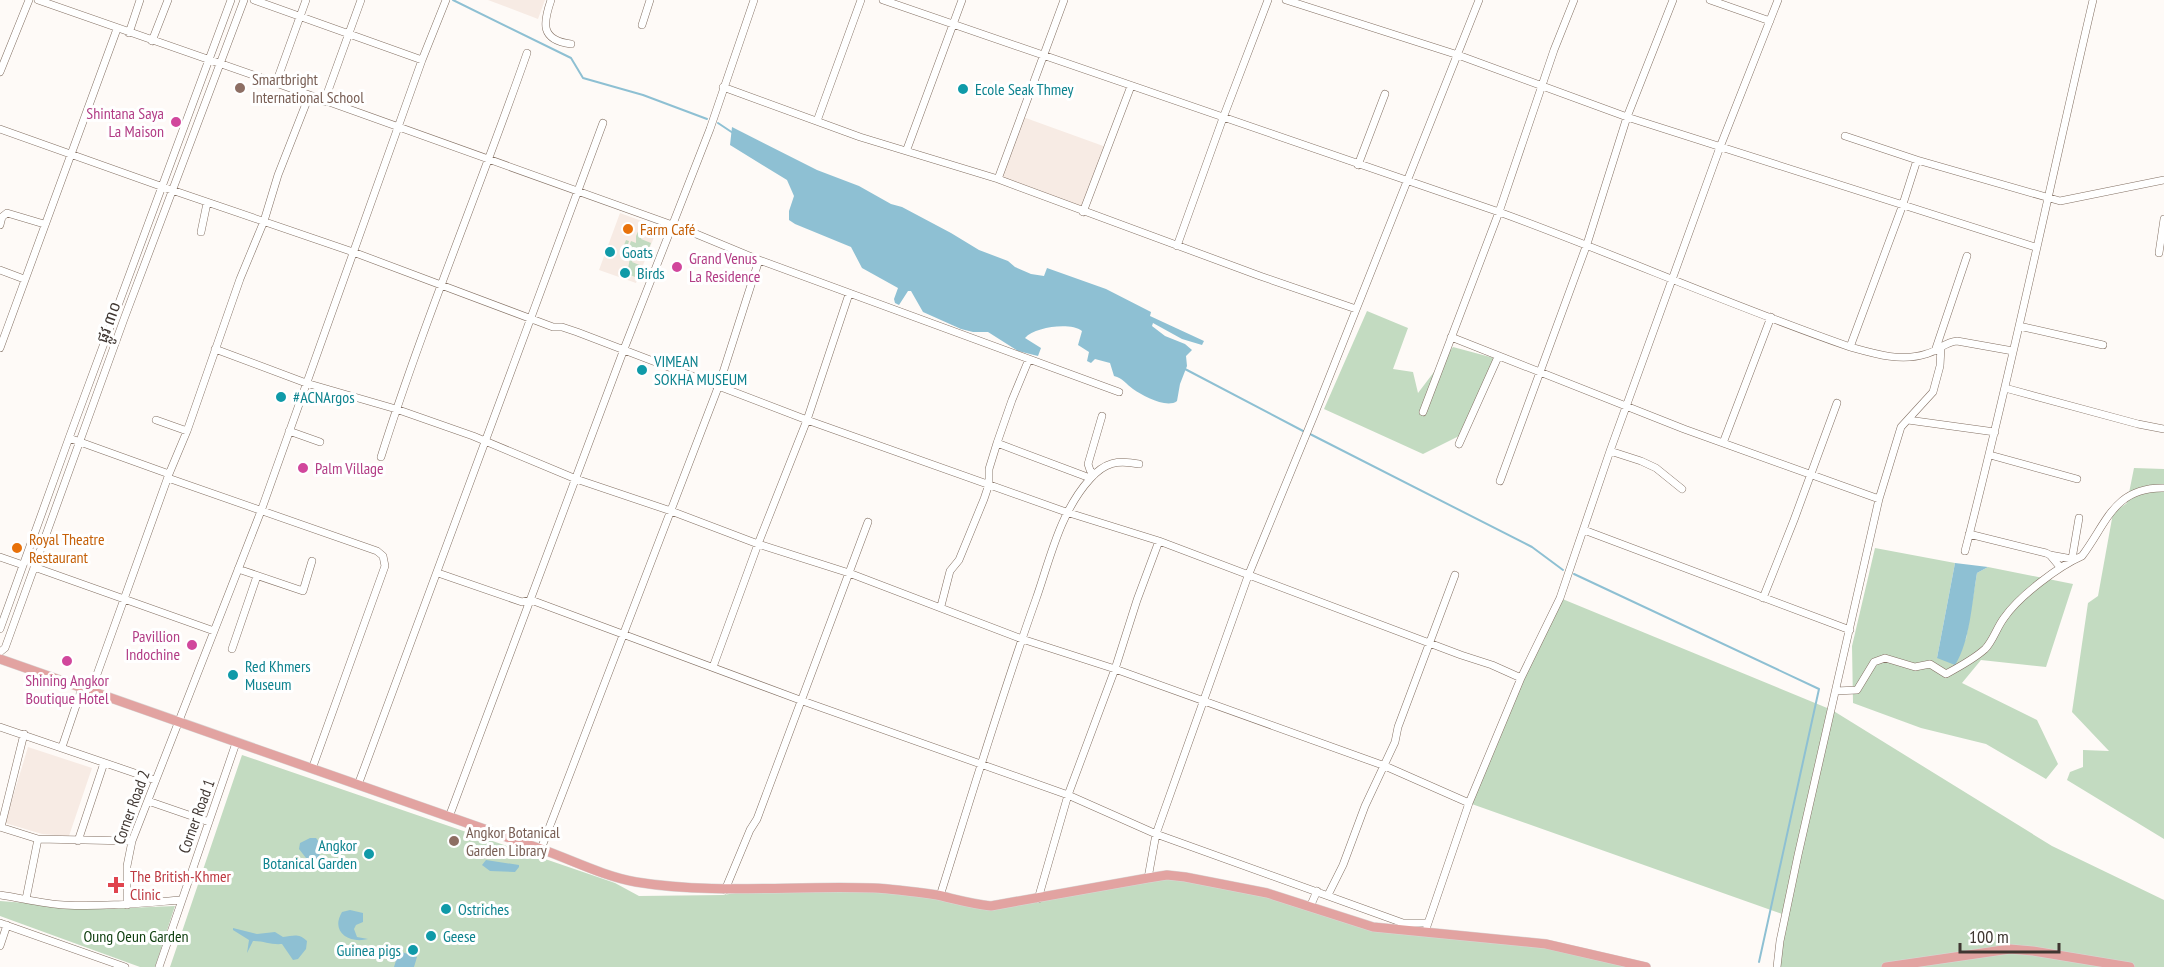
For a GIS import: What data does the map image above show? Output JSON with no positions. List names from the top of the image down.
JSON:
{
  "streets": {
    "street": ["ផ្លូវ ៣០", "Corner Road 2", "Corner Road 1"]
  },
  "parks": ["Oung Oeun Garden"],
  "places": {
    "other": [
      "Smartbright International School",
      "Ecole Seak Thmey",
      "Shintana Saya La Maison",
      "Farm Café",
      "Goats",
      "Grand Venus La Residence",
      "Birds",
      "VIMEAN SOKHA MUSEUM",
      "#ACNArgos",
      "Palm Village",
      "Royal Theatre Restaurant",
      "Pavillion Indochine",
      "Shining Angkor Boutique Hotel",
      "Red Khmers Museum",
      "Angkor Botanical Garden Library",
      "Angkor Botanical Garden",
      "Ostriches",
      "Geese",
      "Guinea pigs"
    ],
    "health": ["The British-Khmer Clinic"]
  },
  "scale_bar": "100 m"
}
